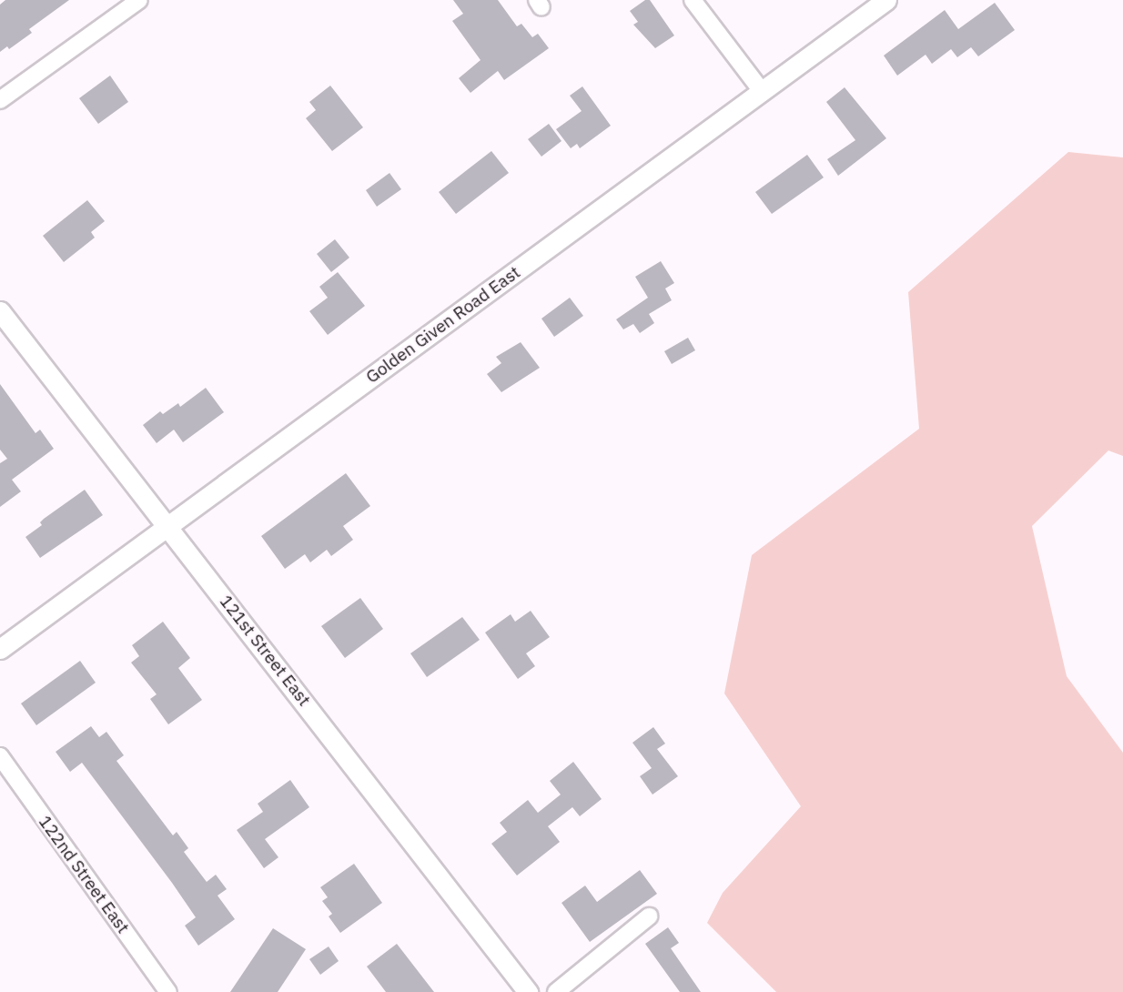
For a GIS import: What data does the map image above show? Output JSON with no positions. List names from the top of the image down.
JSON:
{
  "streets": {
    "street": ["Golden Given Road East", "121st Street East", "122nd Street East"]
  },
  "crossings": [
    ["Golden Given Road East", "121st Street East"]
  ]
}
